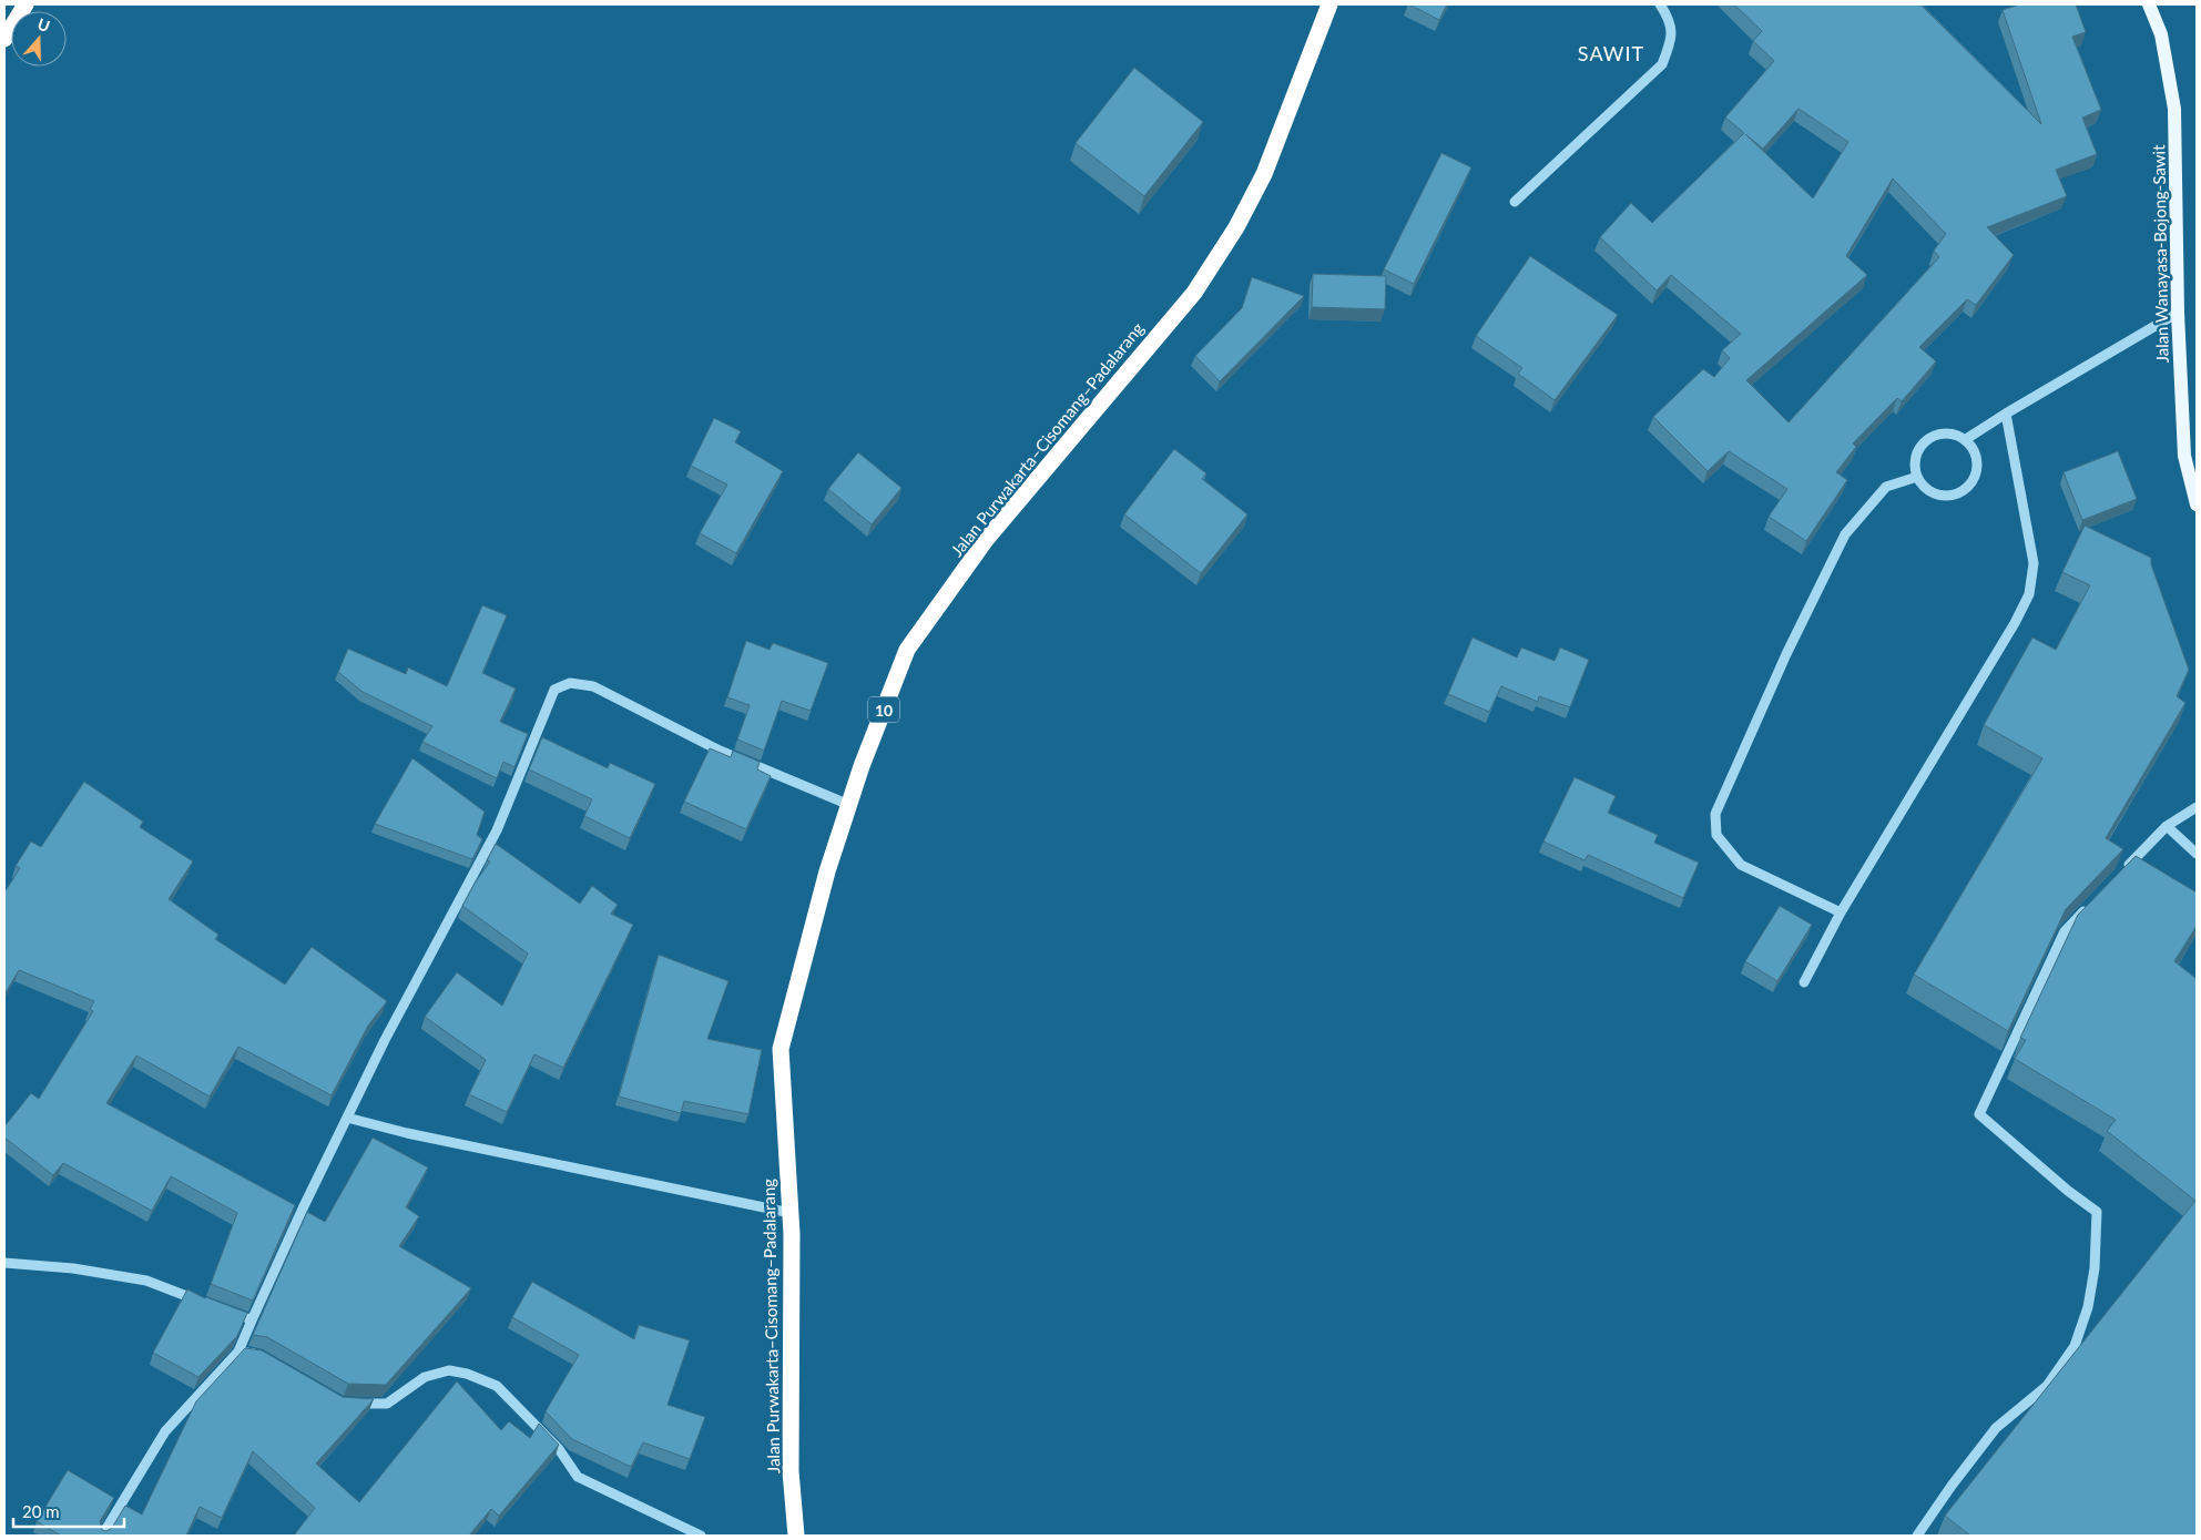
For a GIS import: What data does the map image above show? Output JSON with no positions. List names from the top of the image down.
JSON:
{
  "streets": {
    "highway": ["Jalan Purwakarta–Cisomang–Padalarang", "10"],
    "main road": ["Jalan Wanayasa-Bojong-Sawit"]
  },
  "districts": ["SAWIT"],
  "scale_bar": "20 m",
  "north": "top"
}
